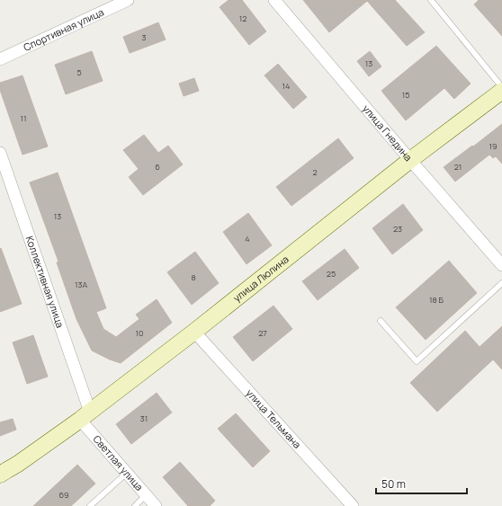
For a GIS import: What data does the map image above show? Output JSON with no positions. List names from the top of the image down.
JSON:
{
  "streets": {
    "main road": ["улица Люлина"],
    "street": [
      "Спортивная улица",
      "улица Гнедина",
      "Коллективная улица",
      "улица Тельмана",
      "Светлая улица"
    ]
  },
  "crossings": [
    ["улица Гнедина", "улица Люлина"],
    ["улица Люлина", "Коллективная улица"],
    ["улица Люлина", "улица Тельмана"],
    ["улица Люлина", "Светлая улица"],
    ["Коллективная улица", "Светлая улица"]
  ],
  "house_numbers": [
    "12",
    "3",
    "13",
    "5",
    "14",
    "15",
    "11",
    "19",
    "6",
    "21",
    "2",
    "13",
    "23",
    "4",
    "25",
    "8",
    "13А",
    "18 Б",
    "10",
    "27",
    "31",
    "69"
  ],
  "scale_bar": "50 m"
}
